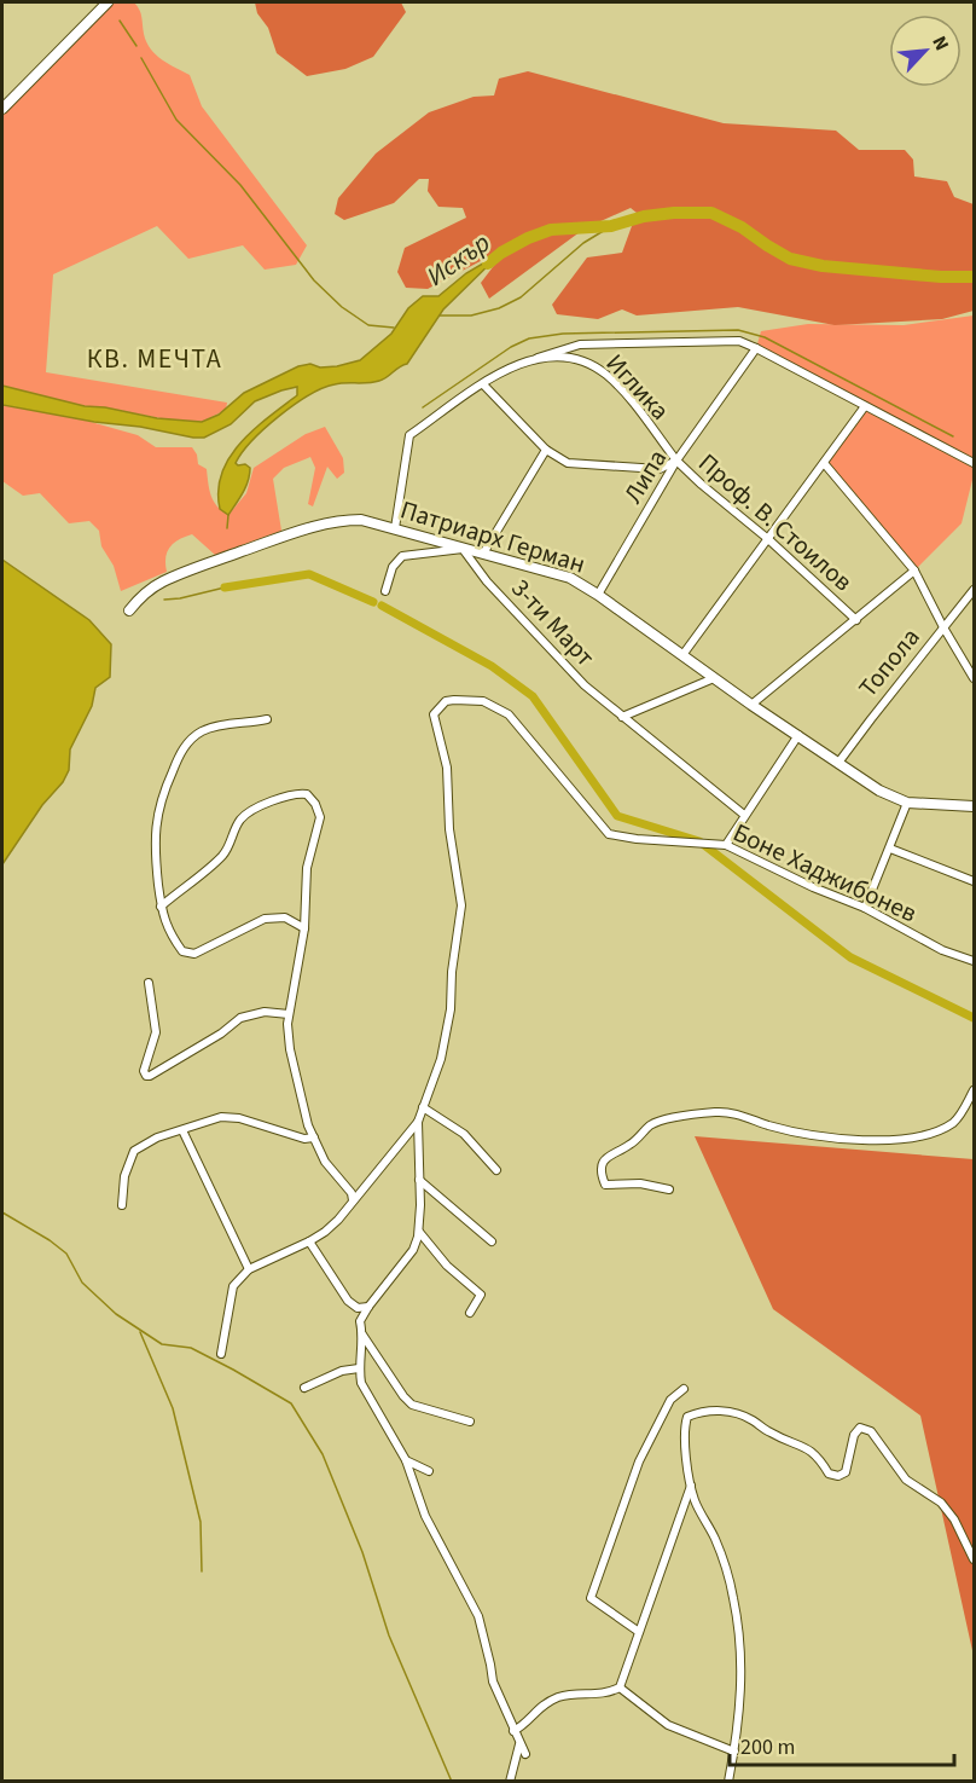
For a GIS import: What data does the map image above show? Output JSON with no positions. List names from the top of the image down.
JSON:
{
  "streets": {
    "street": [
      "Иглика",
      "Липа",
      "Проф. В. Стоилов",
      "Патриарх Герман",
      "3-ти Март",
      "Топола",
      "Боне Хаджибонев"
    ]
  },
  "crossings": [
    ["Иглика", "Липа"],
    ["Иглика", "Проф. В. Стоилов"],
    ["Иглика", "Патриарх Герман"],
    ["Липа", "Проф. В. Стоилов"],
    ["Липа", "Патриарх Герман"],
    ["Патриарх Герман", "3-ти Март"],
    ["Патриарх Герман", "Топола"]
  ],
  "districts": ["КВ. МЕЧТА"],
  "water": ["Искър"],
  "scale_bar": "200 m",
  "north": "top right"
}
